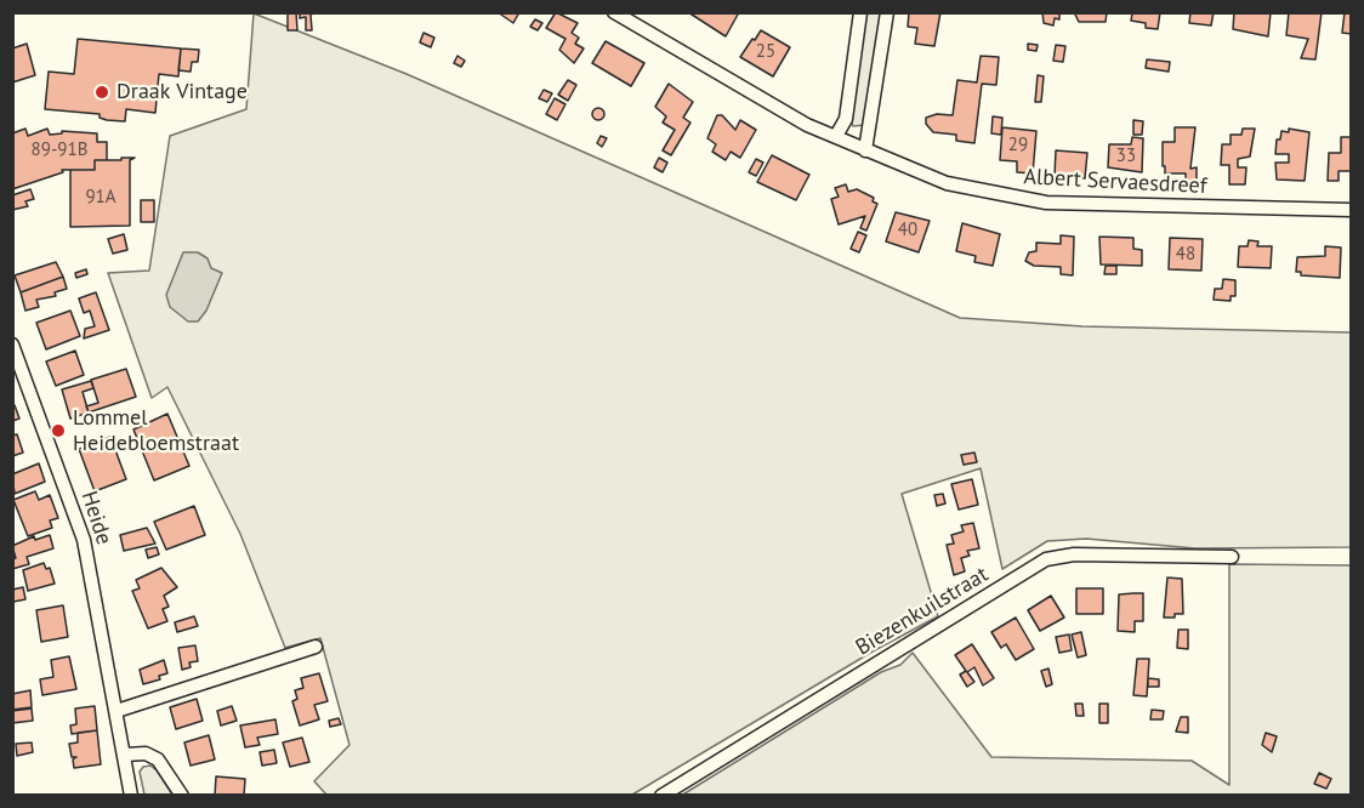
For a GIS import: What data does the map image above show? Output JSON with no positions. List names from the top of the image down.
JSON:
{
  "streets": {
    "street": ["Albert Servaesdreef", "Heide", "Biezenkuilstraat"]
  },
  "places": ["Draak Vintage", "Lommel Heidebloemstraat"],
  "house_numbers": [
    "25",
    "29",
    "89-91B",
    "33",
    "91A",
    "40",
    "48"
  ]
}
